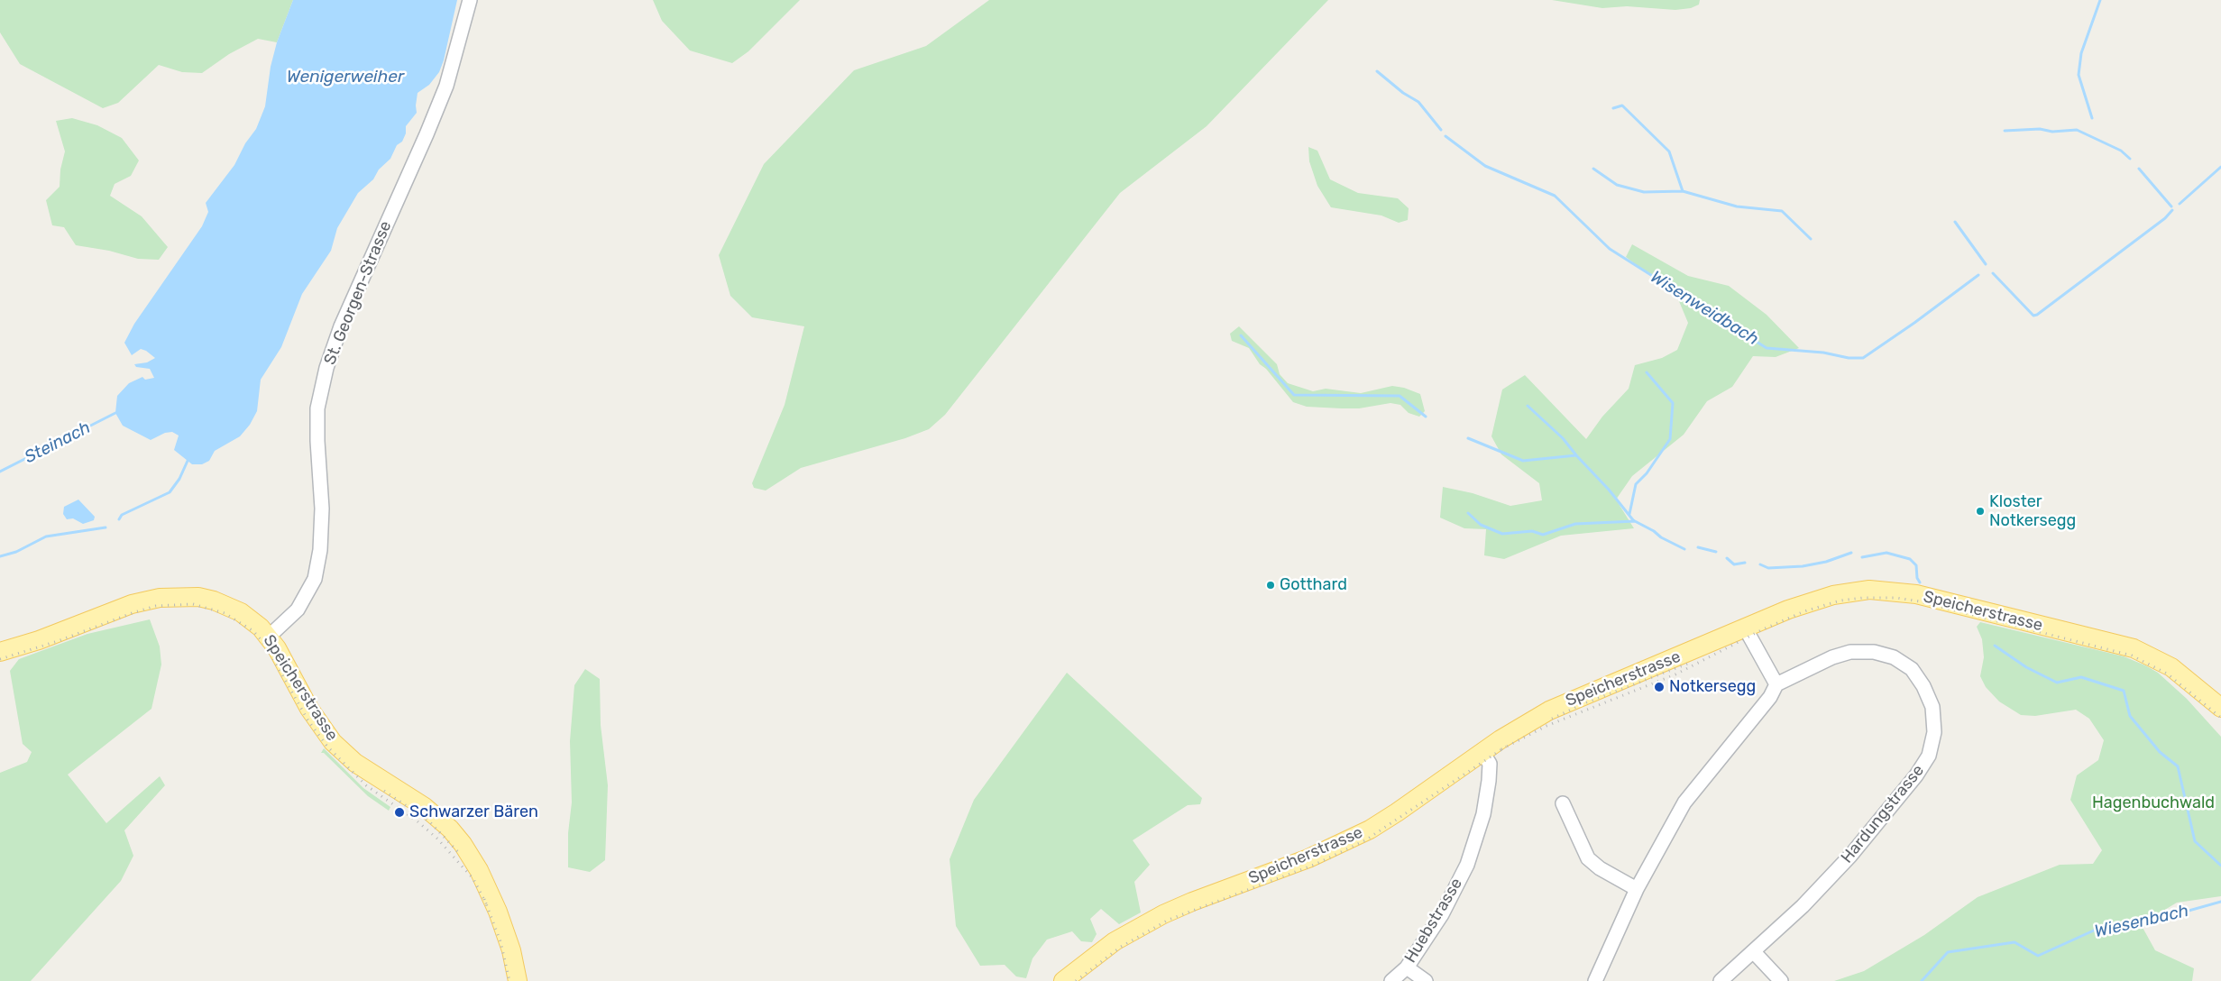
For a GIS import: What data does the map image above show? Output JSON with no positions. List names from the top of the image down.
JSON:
{
  "streets": {
    "main road": ["Speicherstrasse"],
    "street": ["St. Georgen-Strasse", "Hardungstrasse", "Huebstrasse"]
  },
  "crossings": [
    ["St. Georgen-Strasse", "Speicherstrasse"],
    ["Speicherstrasse", "Huebstrasse"]
  ],
  "water": [
    "Wenigerweiher",
    "Wisenweidbach",
    "Steinach",
    "Wiesenbach"
  ],
  "parks": ["Hagenbuchwald"],
  "places": [
    "Kloster Notkersegg",
    "Gotthard",
    "Notkersegg",
    "Schwarzer Bären"
  ]
}
